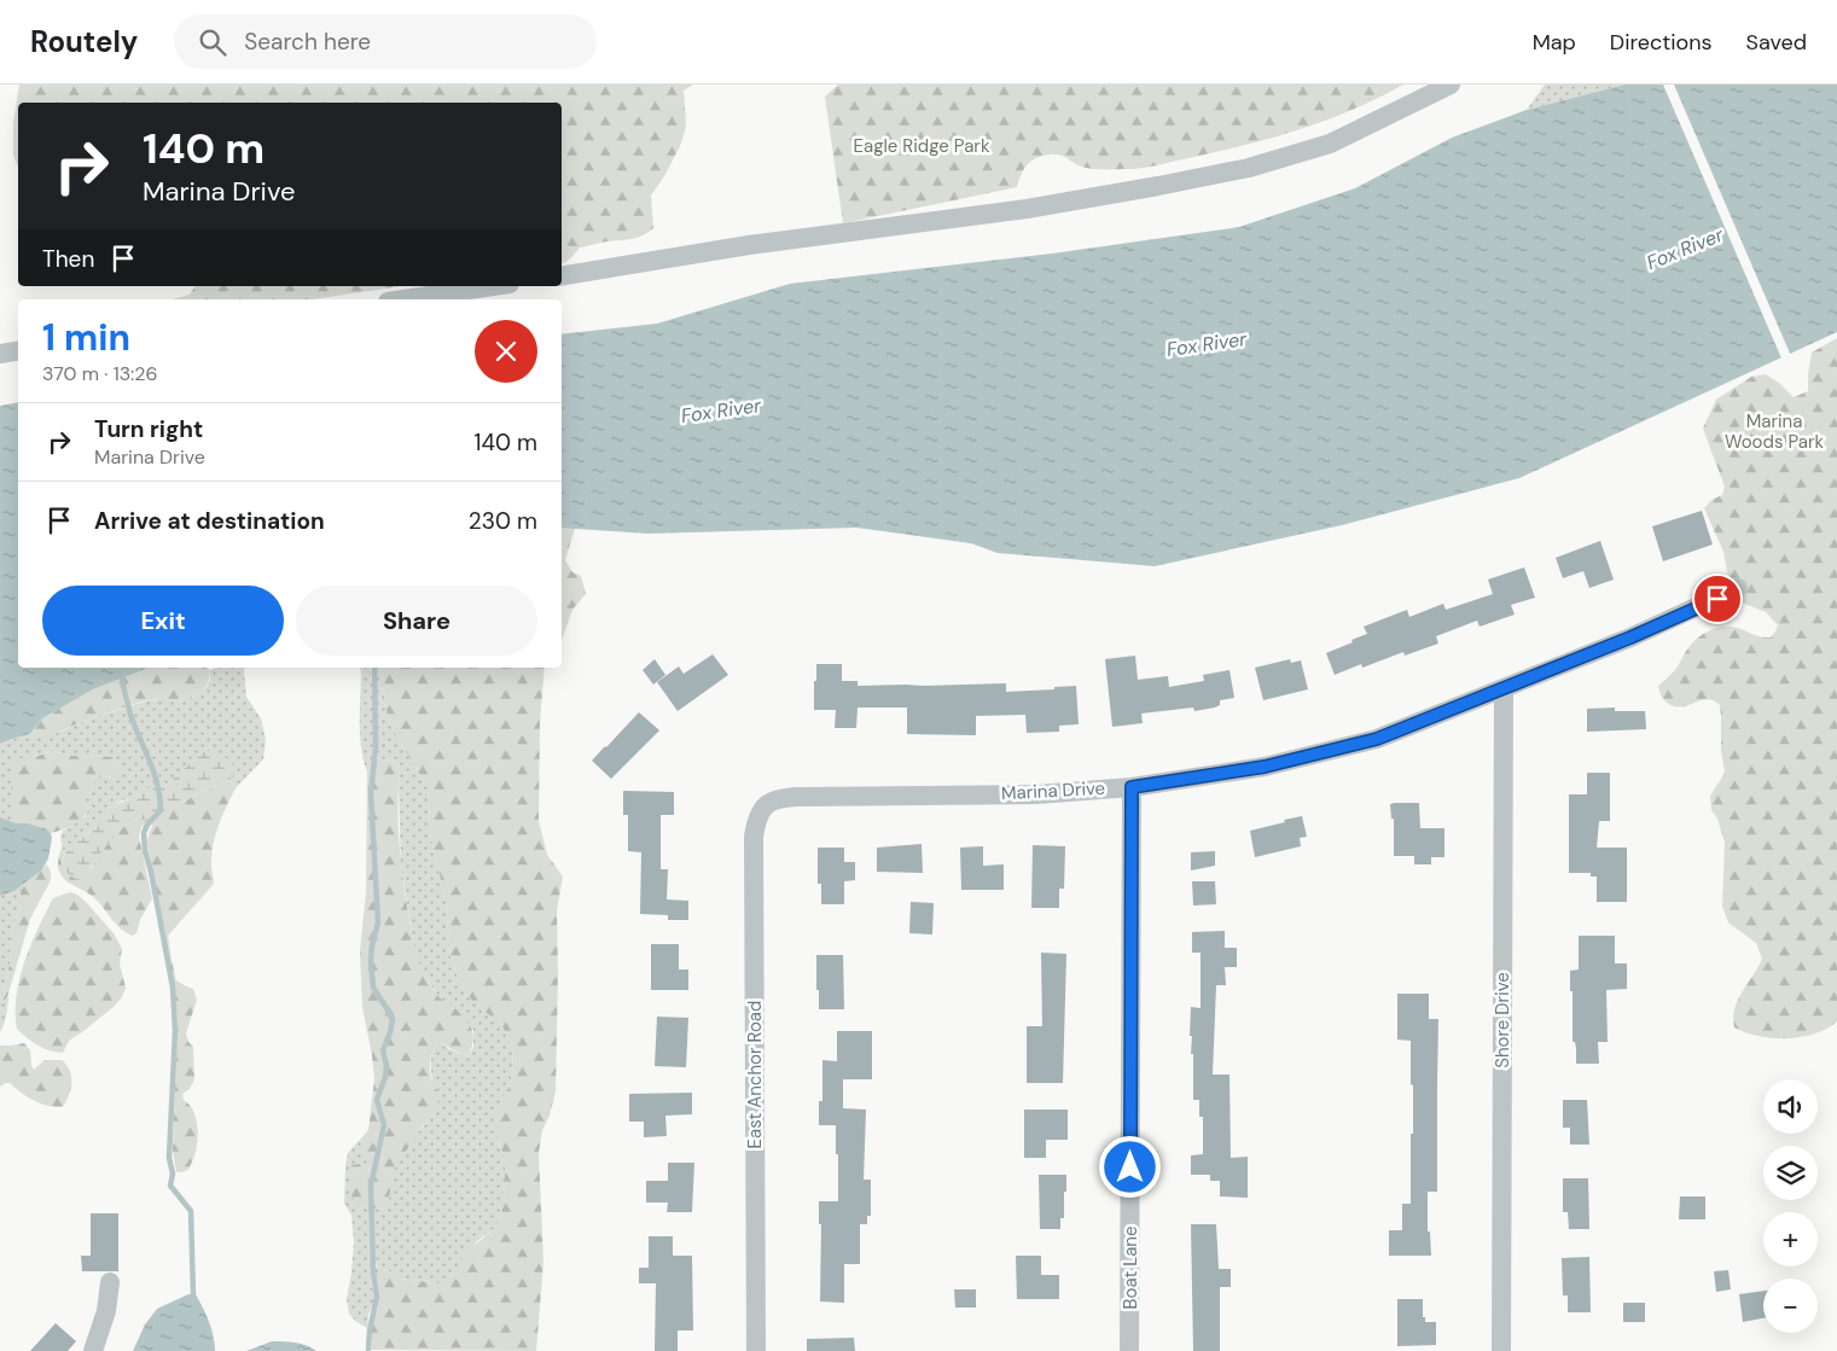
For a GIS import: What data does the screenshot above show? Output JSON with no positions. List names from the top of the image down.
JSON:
{
  "streets": {
    "street": [
      "Marina Drive",
      "Shore Drive",
      "East Anchor Road",
      "Boat Lane"
    ]
  },
  "crossings": [
    ["Marina Drive", "Shore Drive"],
    ["Marina Drive", "East Anchor Road"],
    ["Marina Drive", "Boat Lane"]
  ],
  "water": ["Fox River"],
  "parks": ["Eagle Ridge Park", "Marina Woods Park"],
  "page": {
    "header": "Routely",
    "search": "Search here",
    "nav": ["Map", "Directions", "Saved"],
    "turn": ["140 m", "Marina Drive"],
    "then": "Then",
    "heading": ["1 min", "370 m · 13:26"],
    "list": [
      {
        "name": "Turn right",
        "note": "Marina Drive",
        "value": "140 m"
      },
      {
        "name": "Arrive at destination",
        "value": "230 m"
      }
    ],
    "buttons": ["Exit", "Share"],
    "map_buttons": ["+", "−"]
  }
}
